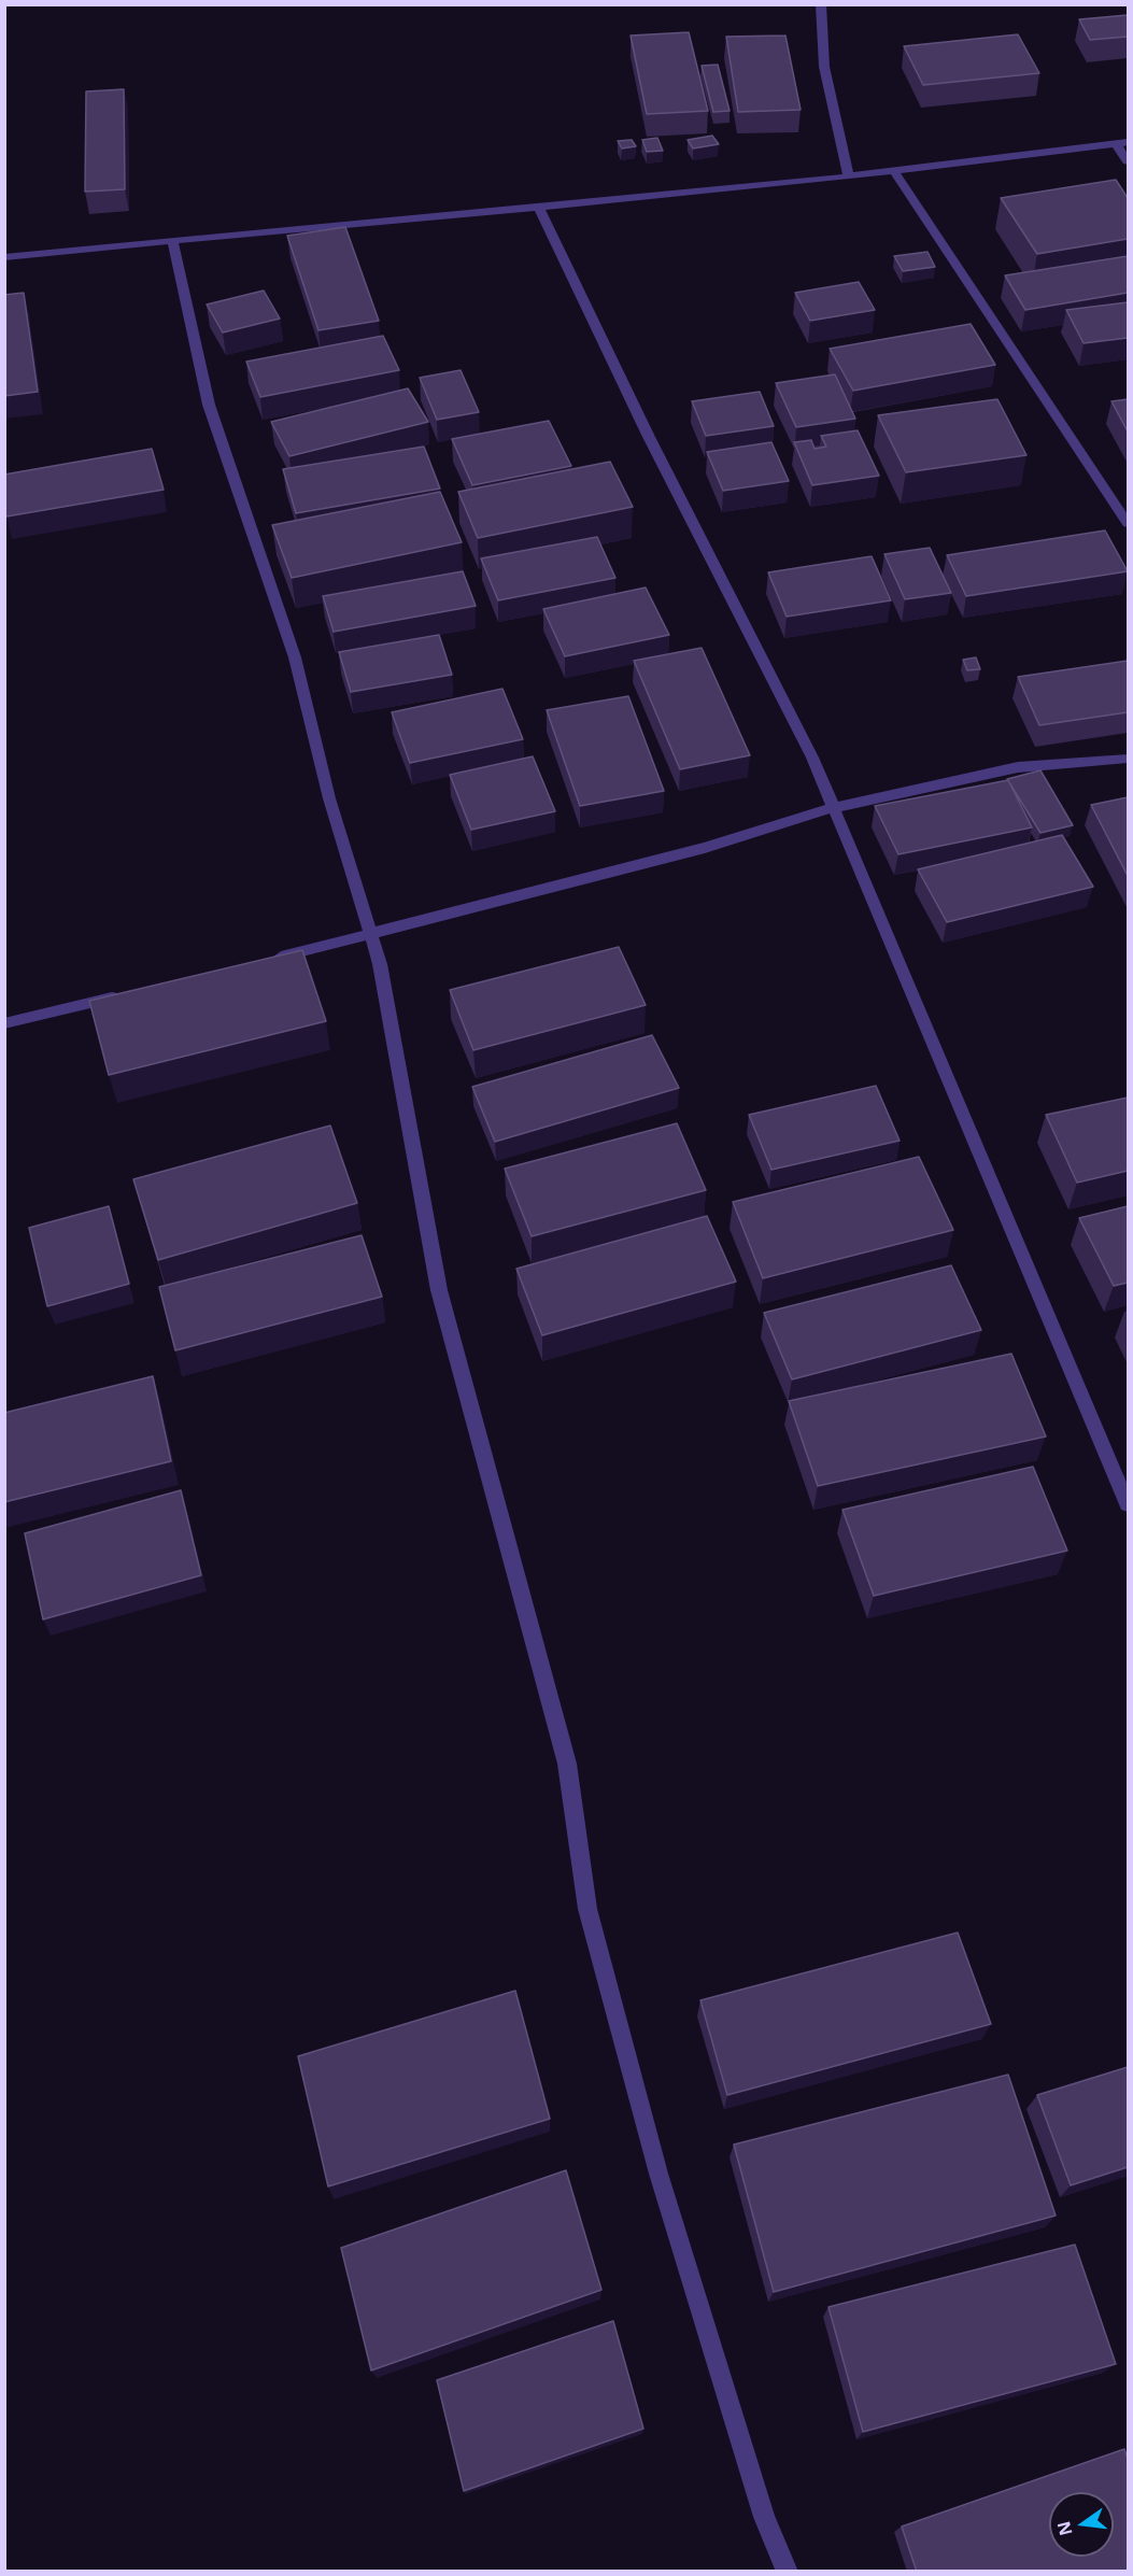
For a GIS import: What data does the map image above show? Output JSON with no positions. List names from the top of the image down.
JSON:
{
  "north": "left"
}
